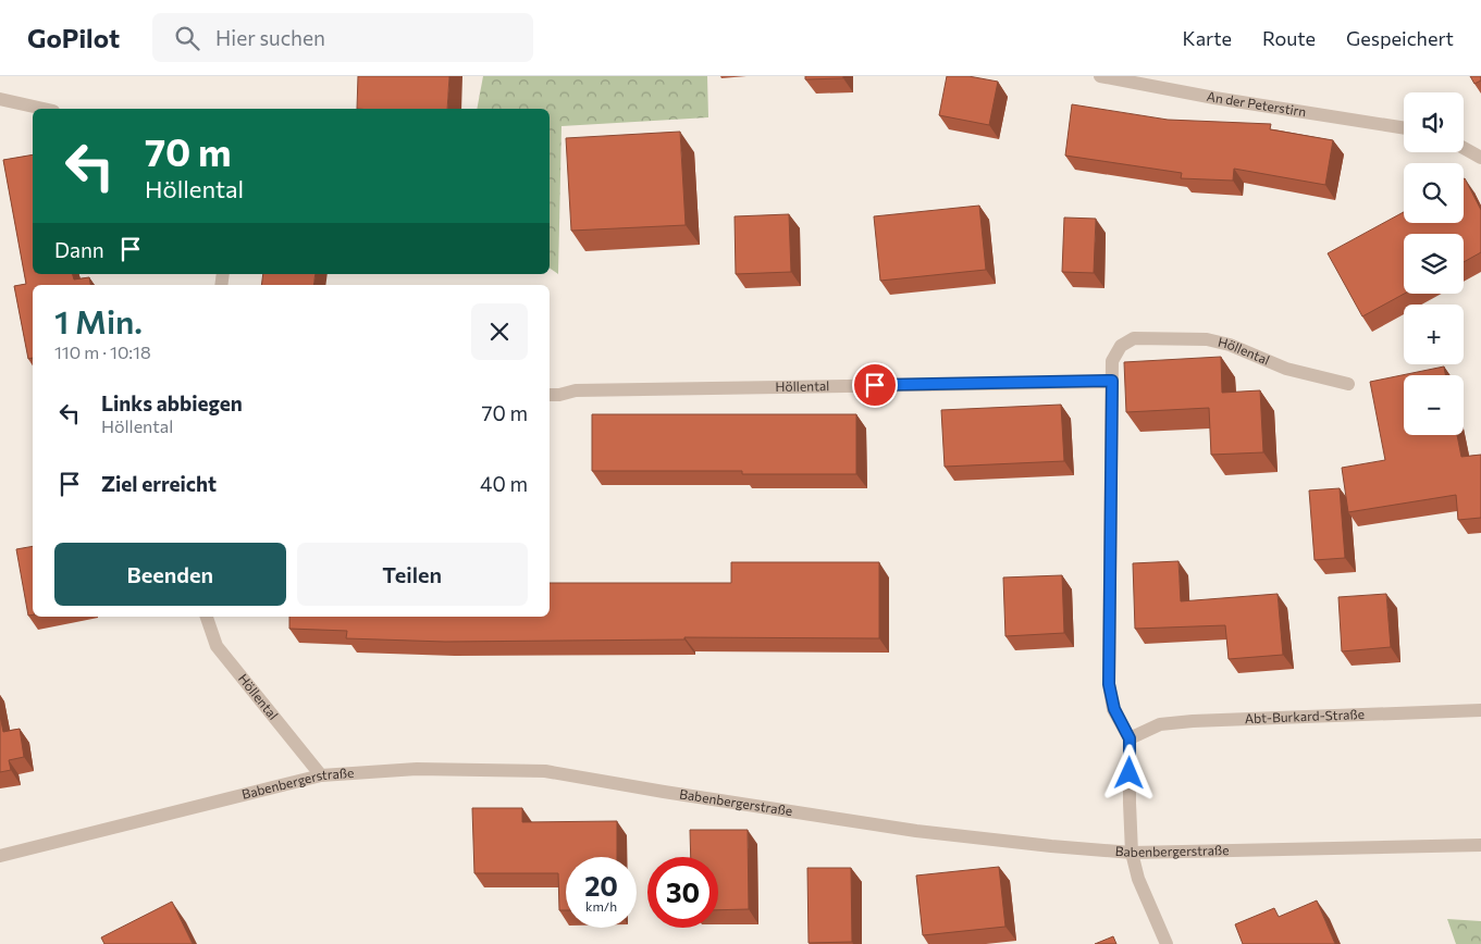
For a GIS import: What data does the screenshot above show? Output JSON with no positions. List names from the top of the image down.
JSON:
{
  "streets": {
    "street": [
      "An der Peterstirn",
      "Höllental",
      "Abt-Burkard-Straße",
      "Babenbergerstraße"
    ]
  },
  "crossings": [
    ["Höllental", "Babenbergerstraße"]
  ],
  "page": {
    "header": "GoPilot",
    "search": "Hier suchen",
    "nav": ["Karte", "Route", "Gespeichert"],
    "map_buttons": ["+", "−"],
    "turn": ["70 m", "Höllental"],
    "then": "Dann",
    "heading": ["1 Min.", "110 m · 10:18"],
    "list": [
      {
        "name": "Links abbiegen",
        "note": "Höllental",
        "value": "70 m"
      },
      {
        "name": "Ziel erreicht",
        "value": "40 m"
      }
    ],
    "buttons": ["Beenden", "Teilen"],
    "speed": "20 km/h",
    "limit": "30"
  }
}
